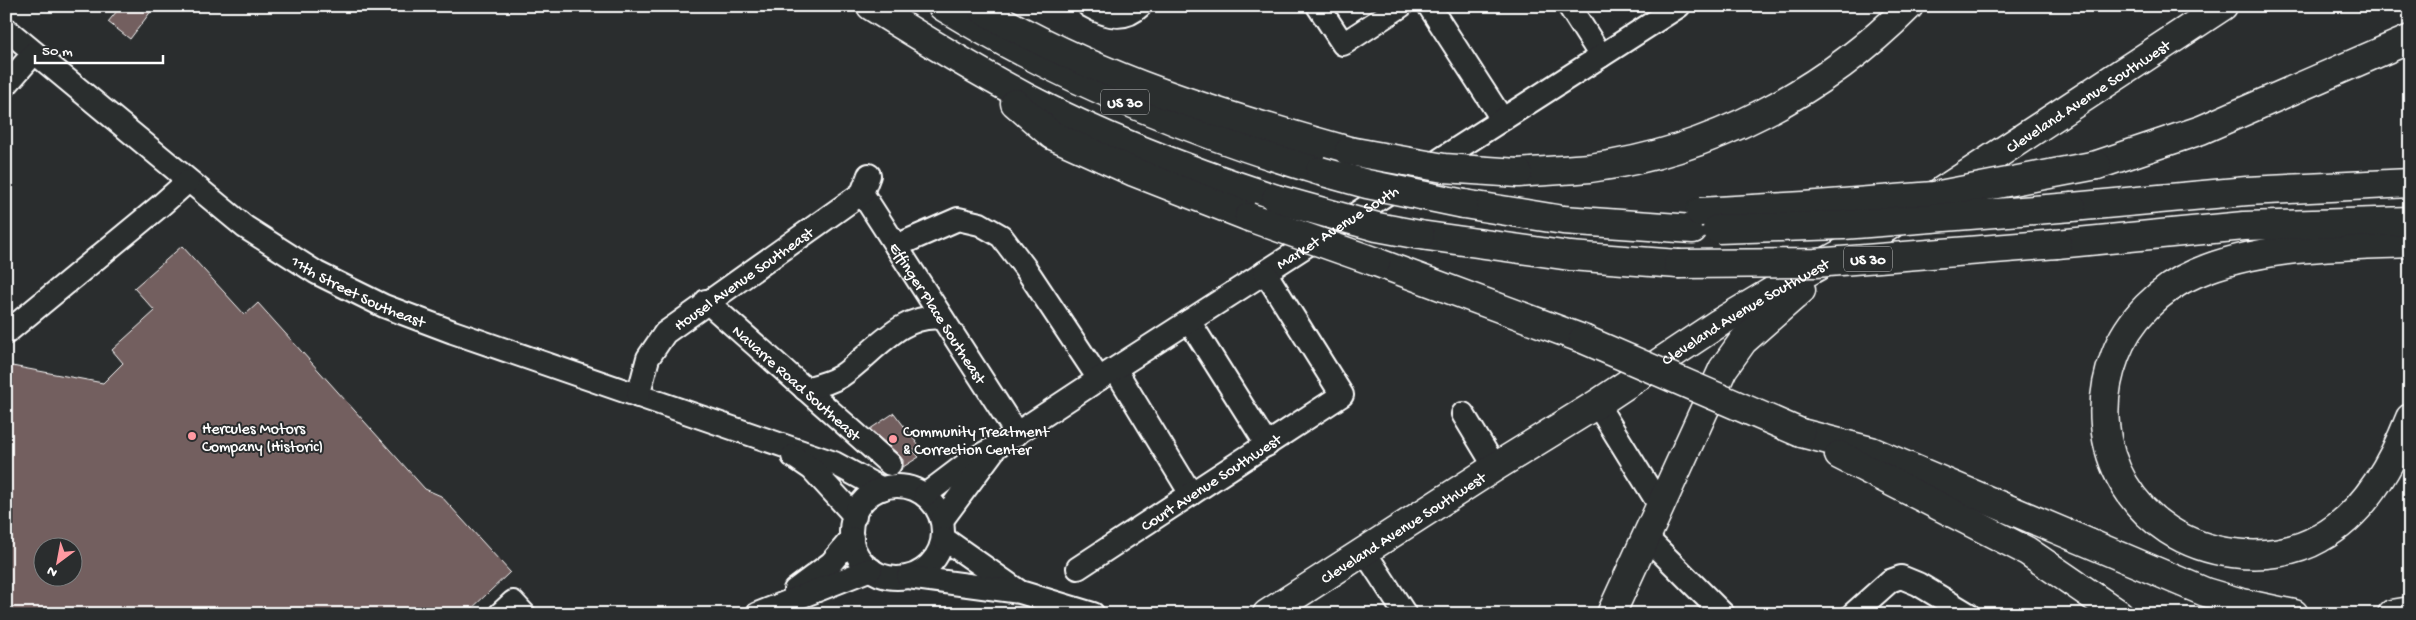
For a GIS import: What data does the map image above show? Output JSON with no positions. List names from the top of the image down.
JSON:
{
  "streets": {
    "main road": ["Cleveland Avenue Southwest", "US 30"],
    "street": [
      "Market Avenue South",
      "Housel Avenue Southeast",
      "11th Street Southeast",
      "Effinger Place Southeast",
      "Navarre Road Southeast",
      "Court Avenue Southwest"
    ]
  },
  "crossings": [
    ["Market Avenue South", "11th Street Southeast"],
    ["Market Avenue South", "Effinger Place Southeast"],
    ["Market Avenue South", "Court Avenue Southwest"],
    ["Housel Avenue Southeast", "11th Street Southeast"],
    ["Housel Avenue Southeast", "Effinger Place Southeast"],
    ["Housel Avenue Southeast", "Navarre Road Southeast"]
  ],
  "places": ["Hercules Motors Company (Historic)", "Community Treatment & Correction Center"],
  "scale_bar": "50 m",
  "north": "bottom left"
}
